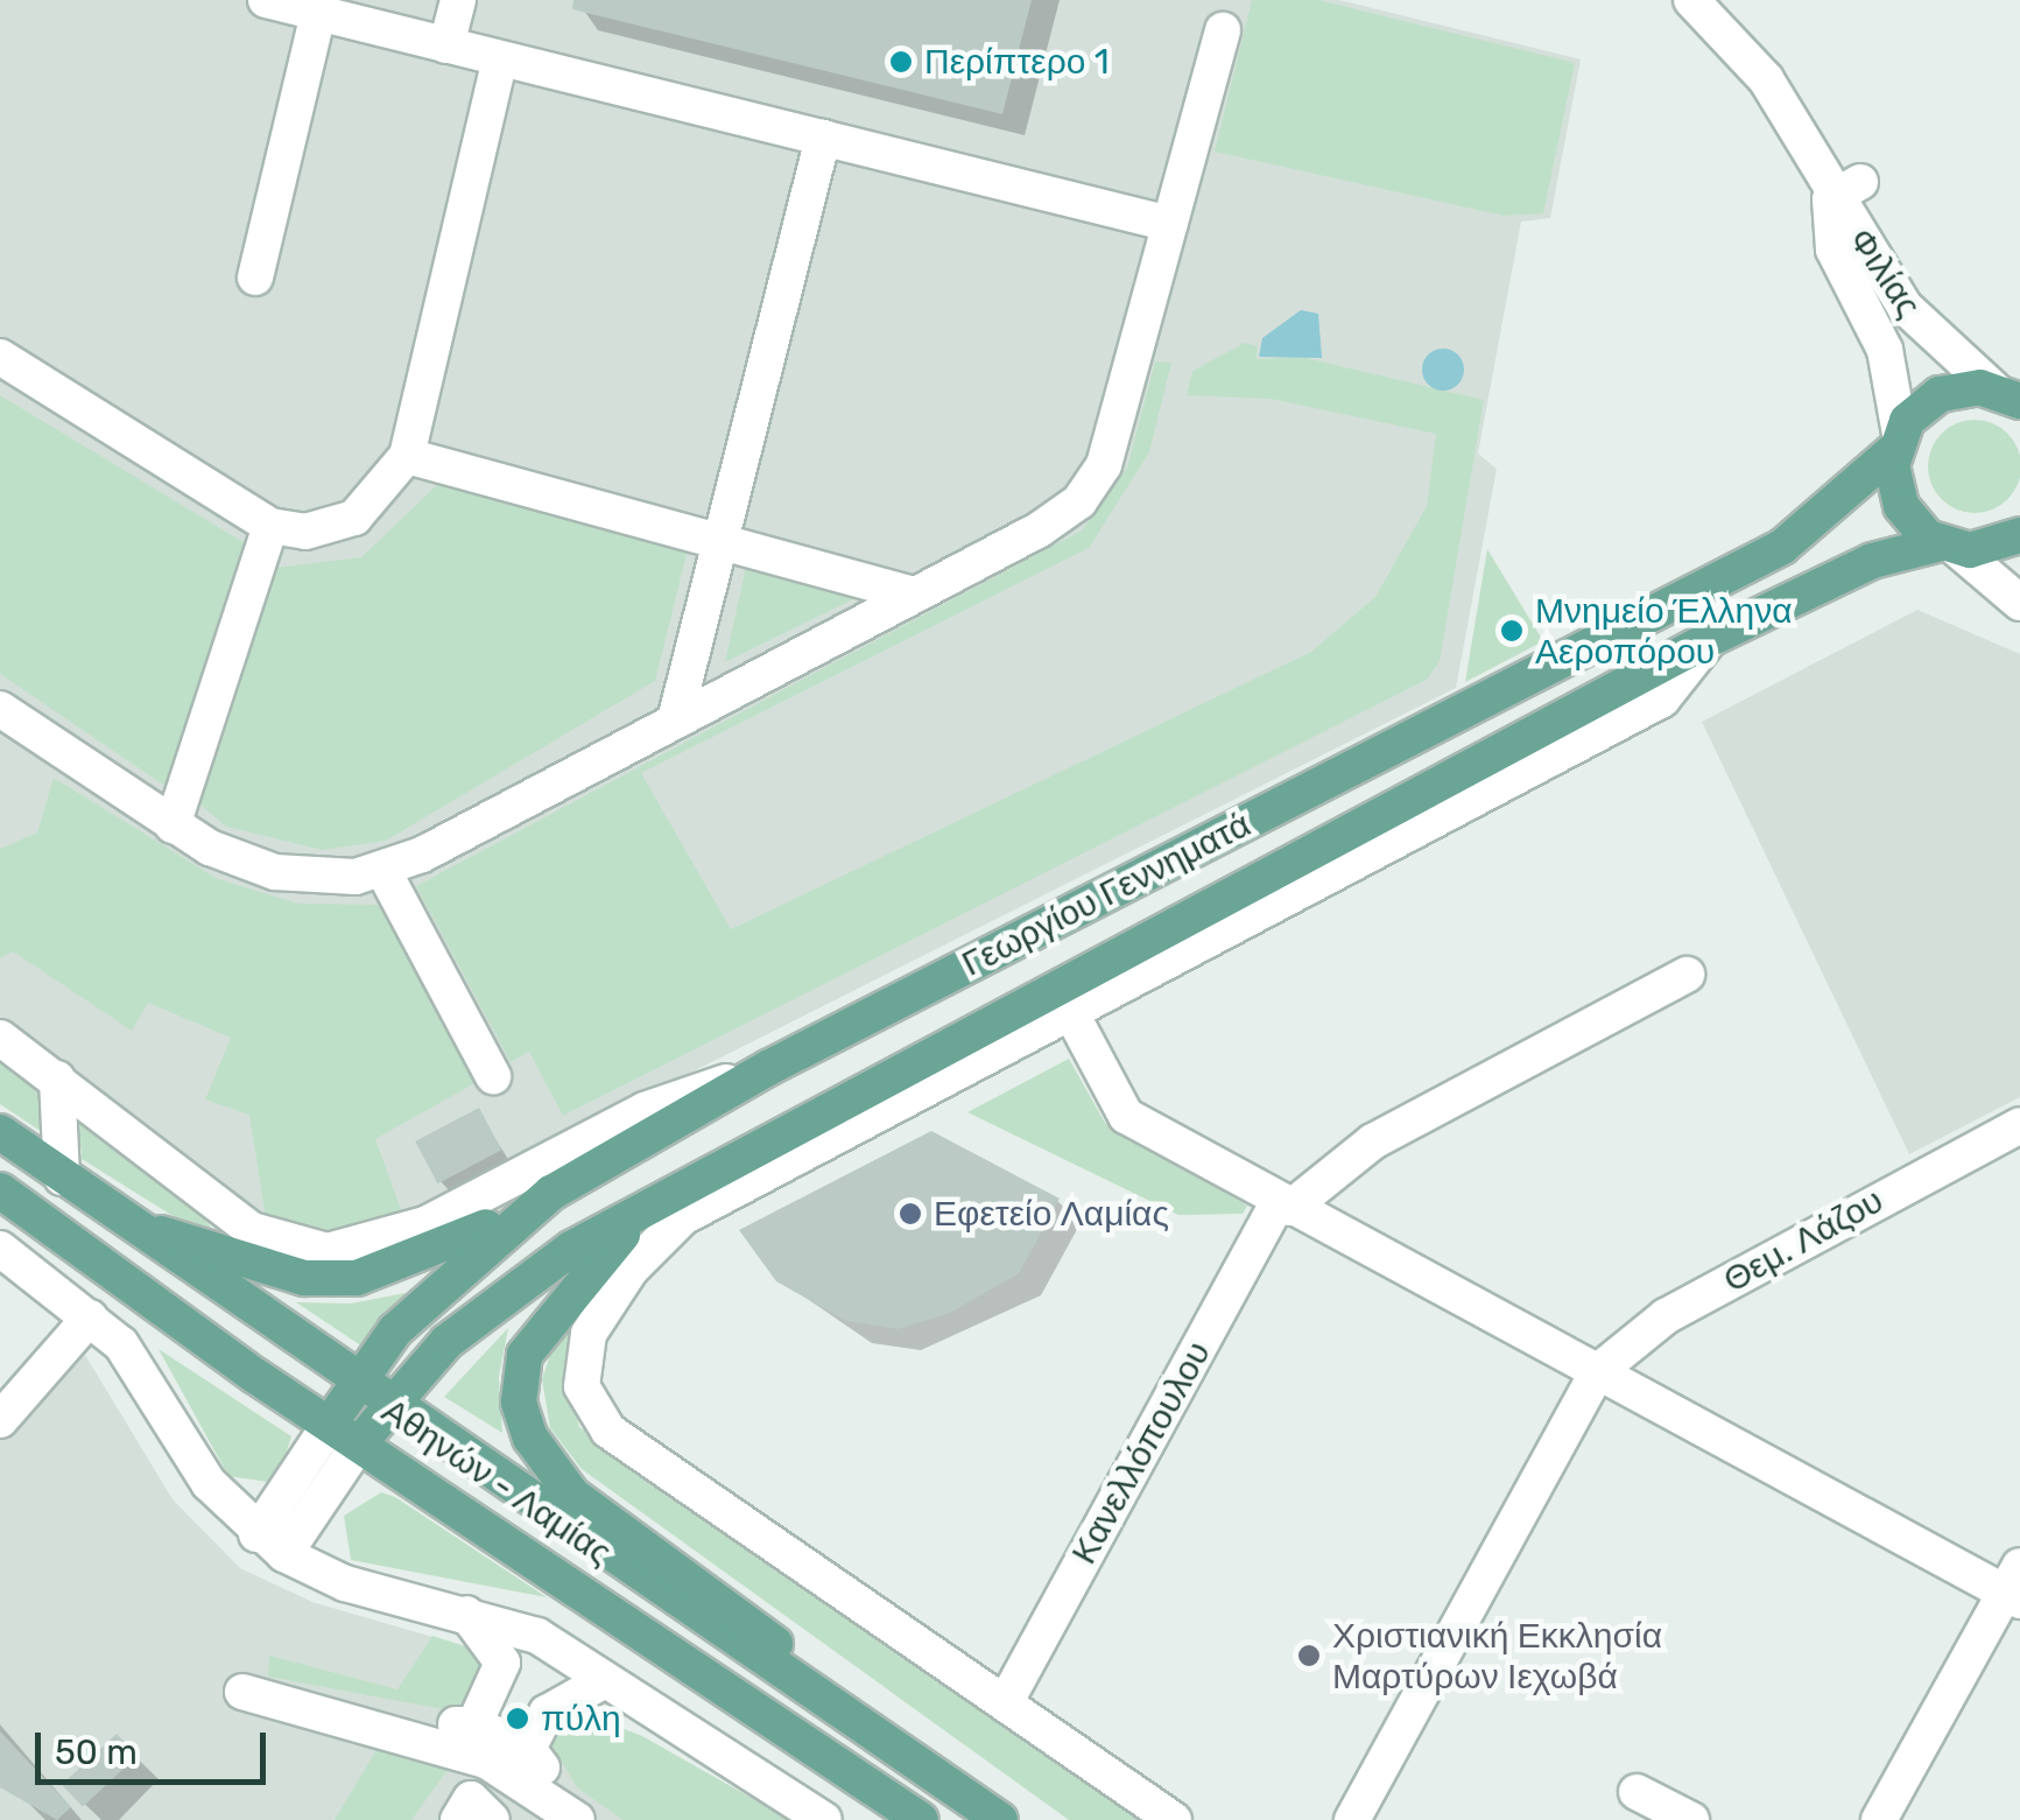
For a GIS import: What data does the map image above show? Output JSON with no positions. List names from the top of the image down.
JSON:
{
  "streets": {
    "main road": ["Γεωργίου Γεννηματά", "Αθηνών - Λαμίας"],
    "street": ["Φιλίας", "Θεμ. Λάζου", "Κανελλόπουλου"]
  },
  "crossings": [
    ["Φιλίας", "Γεωργίου Γεννηματά"],
    ["Γεωργίου Γεννηματά", "Αθηνών - Λαμίας"]
  ],
  "places": [
    "Περίπτερο 1",
    "Μνημείο Έλληνα Αεροπόρου",
    "Εφετείο Λαμίας",
    "Χριστιανική Εκκλησία Μαρτύρων Ιεχωβά",
    "πύλη"
  ],
  "scale_bar": "50 m"
}
